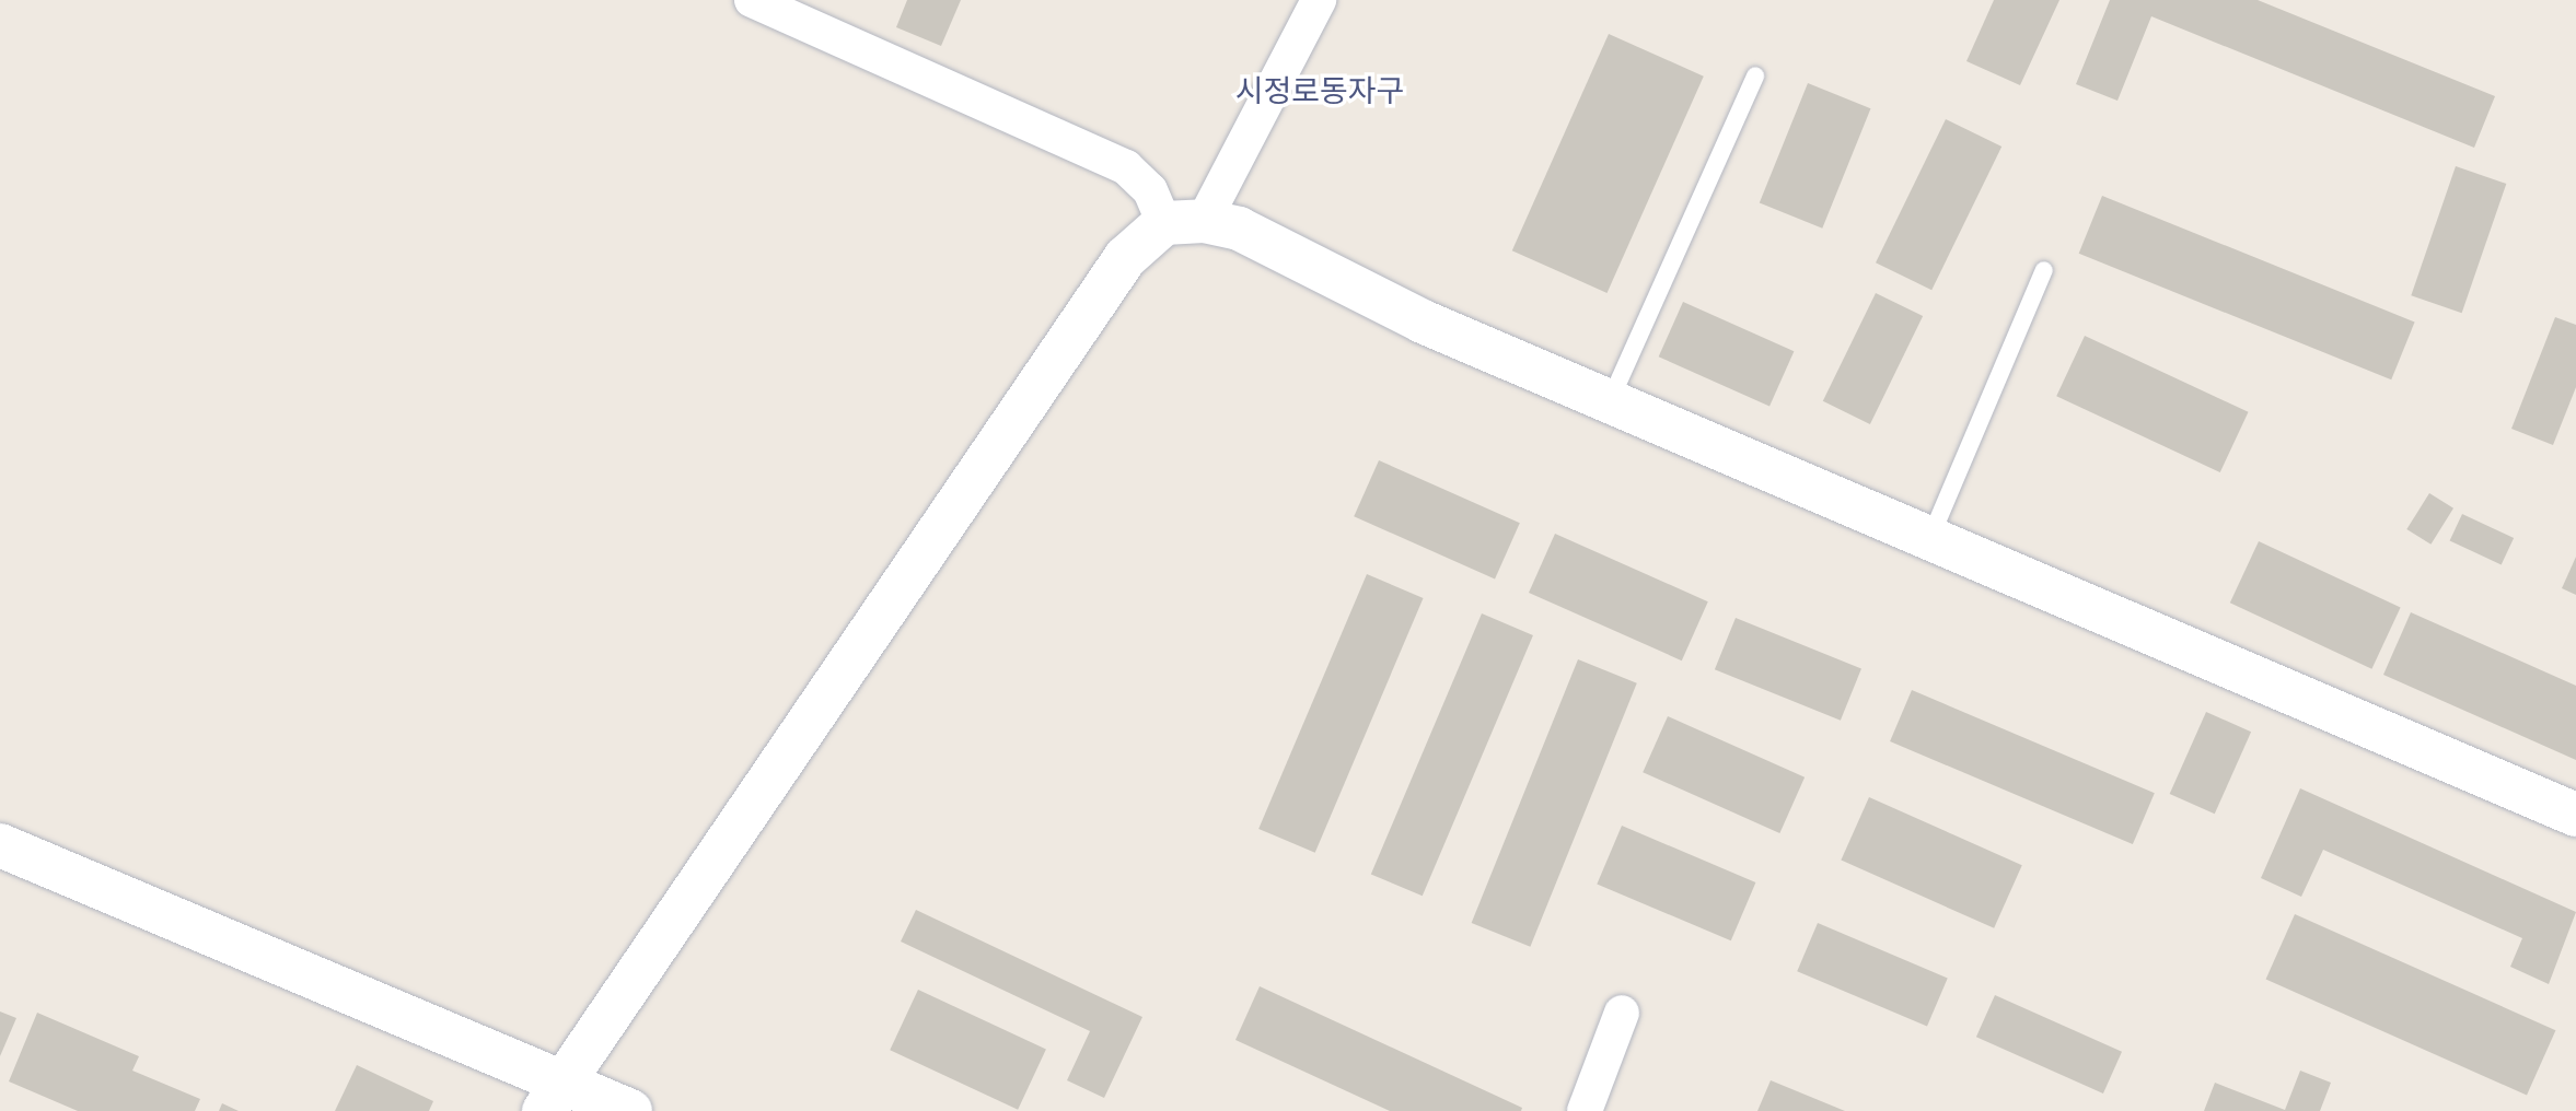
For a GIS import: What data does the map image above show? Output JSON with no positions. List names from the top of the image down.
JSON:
{
  "districts": ["시정로동자구"]
}
